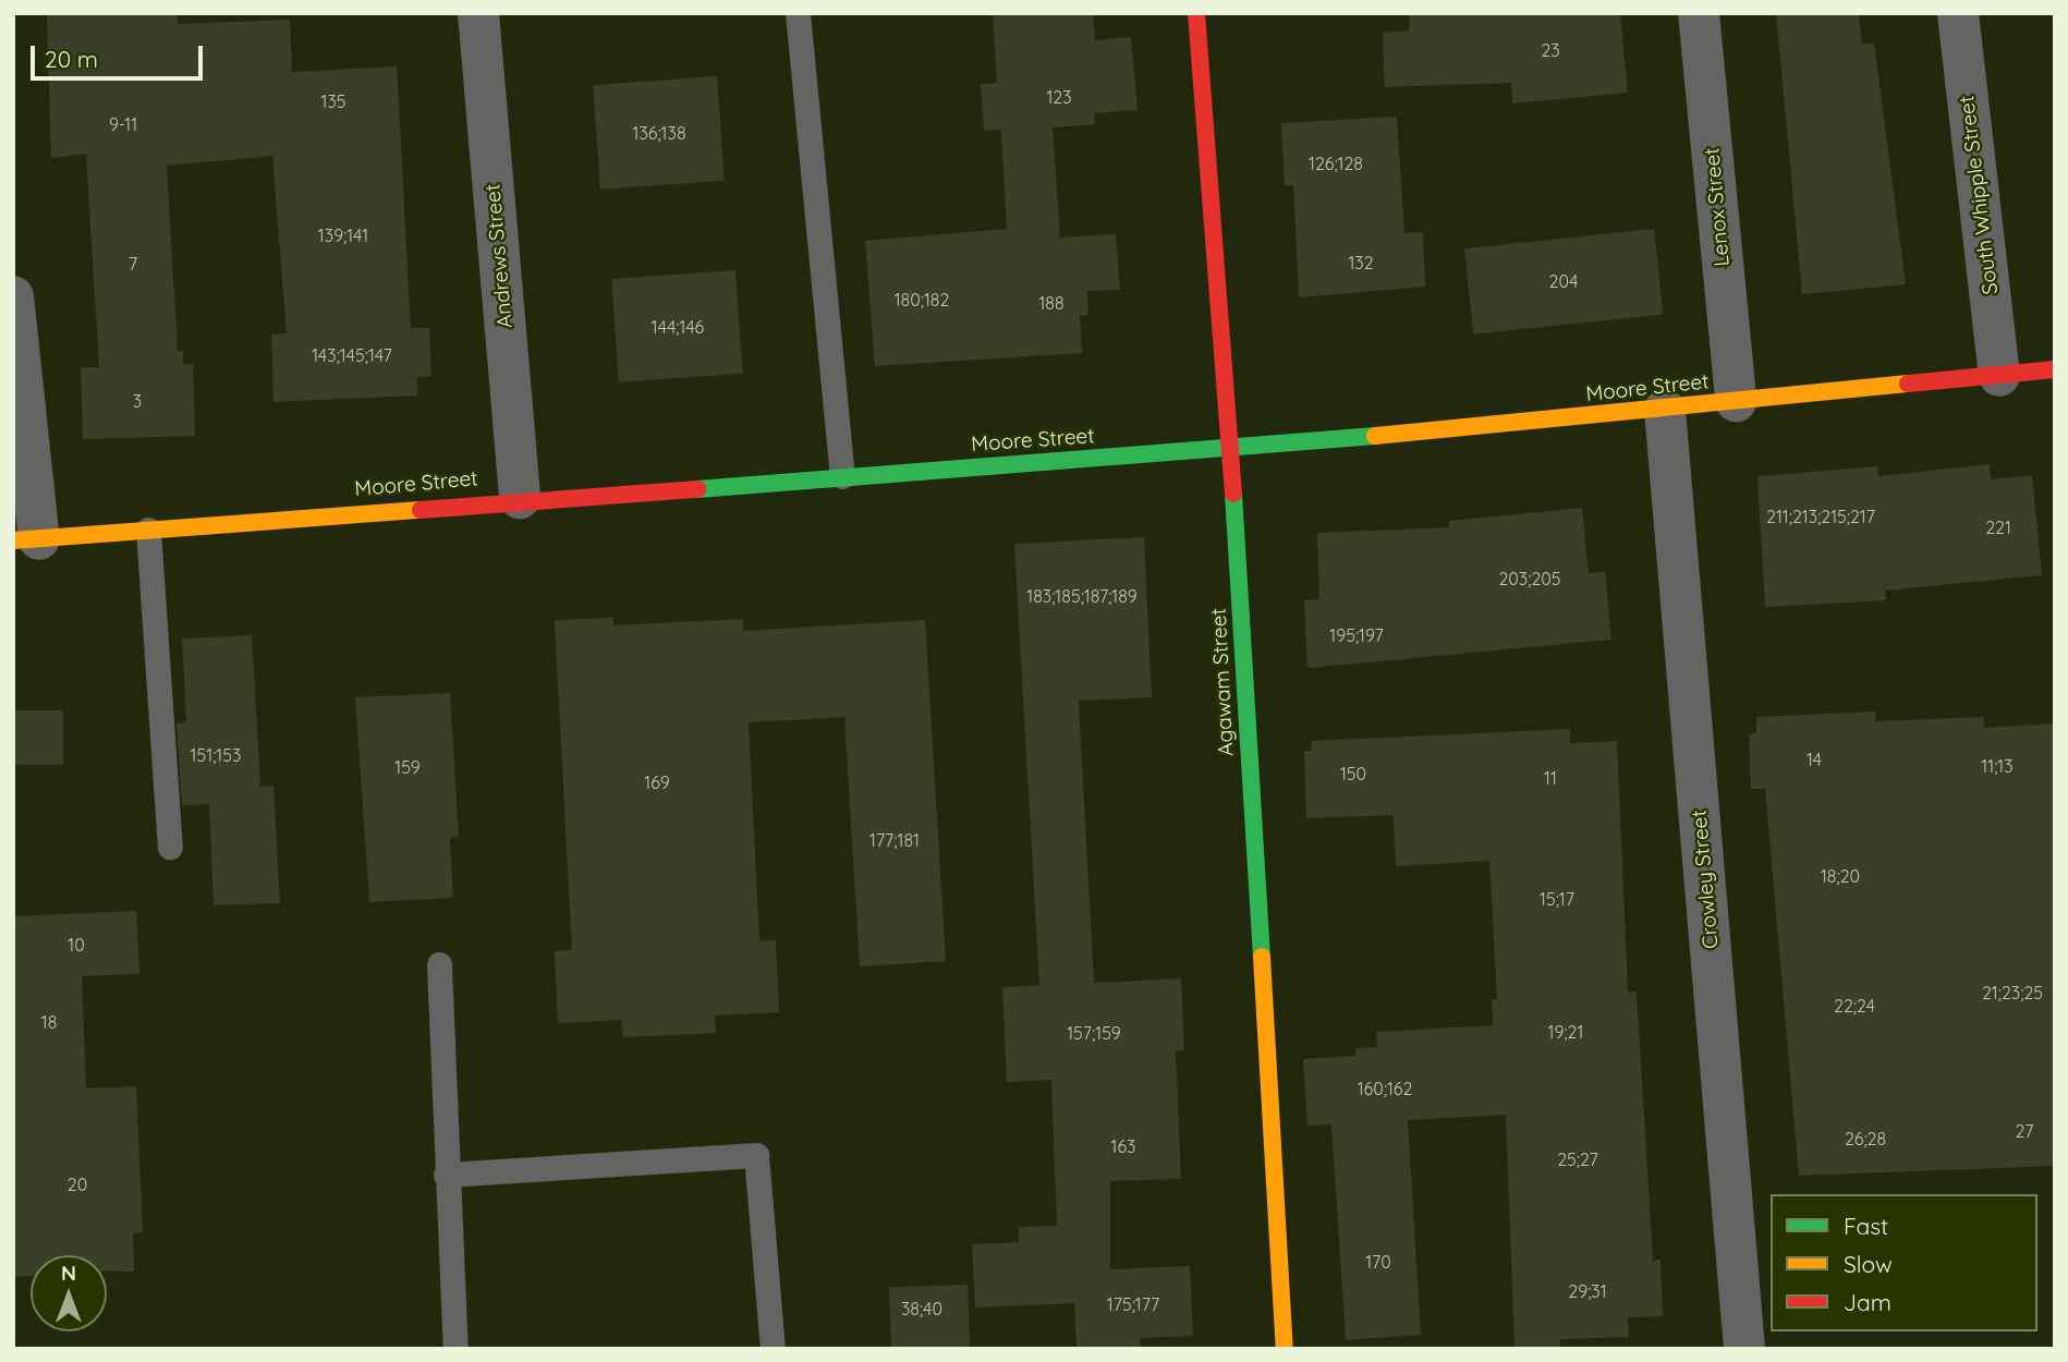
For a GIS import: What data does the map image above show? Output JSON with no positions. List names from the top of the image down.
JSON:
{
  "streets": {
    "street": [
      "South Whipple Street",
      "Lenox Street",
      "Andrews Street",
      "Moore Street",
      "Agawam Street",
      "Crowley Street"
    ]
  },
  "crossings": [
    ["South Whipple Street", "Moore Street"],
    ["Lenox Street", "Moore Street"],
    ["Andrews Street", "Moore Street"],
    ["Moore Street", "Agawam Street"],
    ["Moore Street", "Crowley Street"]
  ],
  "house_numbers": [
    "23",
    "123",
    "135",
    "9-11",
    "136;138",
    "126;128",
    "139;141",
    "132",
    "7",
    "204",
    "180;182",
    "188",
    "144;146",
    "143;145;147",
    "3",
    "211;213;215;217",
    "221",
    "203;205",
    "183;185;187;189",
    "195;197",
    "151;153",
    "14",
    "11;13",
    "159",
    "150",
    "11",
    "169",
    "177;181",
    "18;20",
    "15;17",
    "10",
    "21;23;25",
    "22;24",
    "18",
    "19;21",
    "157;159",
    "160;162",
    "27",
    "26;28",
    "163",
    "25;27",
    "20",
    "170",
    "29;31",
    "175;177",
    "38;40"
  ],
  "legend": ["Fast", "Slow", "Jam"],
  "scale_bar": "20 m",
  "north": "top"
}
